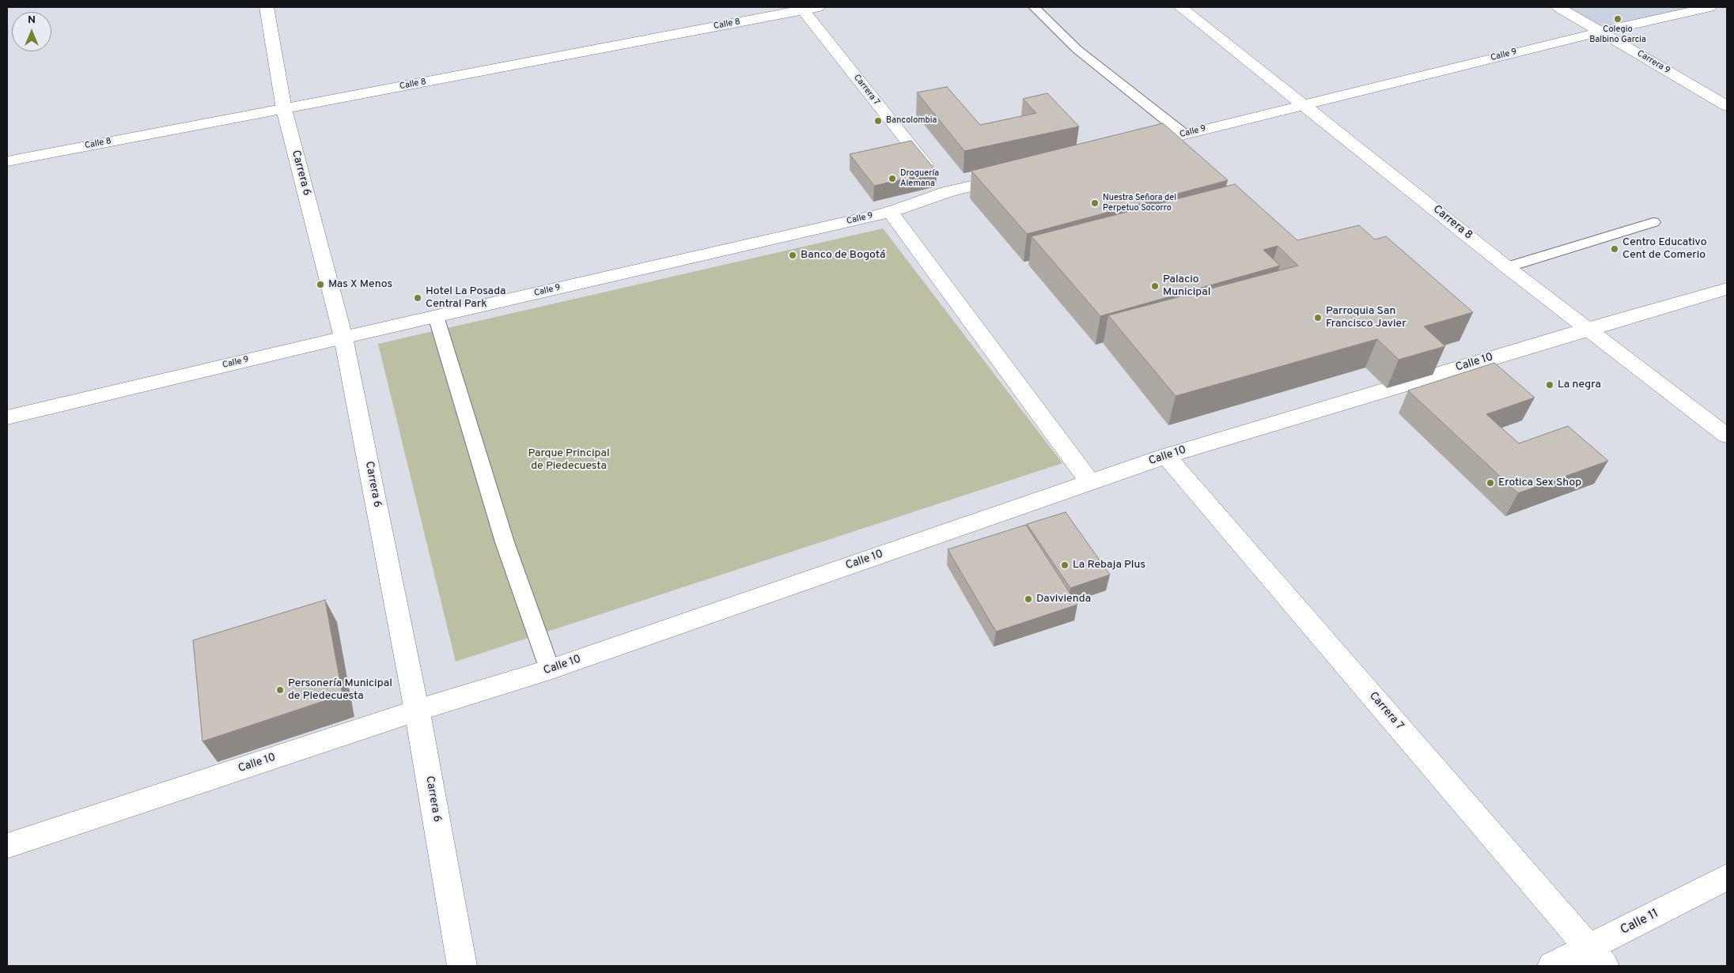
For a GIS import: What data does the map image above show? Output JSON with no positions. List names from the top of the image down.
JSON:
{
  "streets": {
    "street": [
      "Calle 8",
      "Calle 9",
      "Carrera 9",
      "Carrera 7",
      "Carrera 6",
      "Carrera 8",
      "Calle 10",
      "Calle 11"
    ]
  },
  "crossings": [
    ["Calle 8", "Carrera 7"],
    ["Calle 8", "Carrera 6"],
    ["Calle 9", "Carrera 9"],
    ["Calle 9", "Carrera 7"],
    ["Calle 9", "Carrera 6"],
    ["Calle 9", "Carrera 8"],
    ["Carrera 7", "Calle 10"],
    ["Carrera 7", "Calle 11"],
    ["Carrera 6", "Calle 10"],
    ["Carrera 8", "Calle 10"]
  ],
  "parks": ["Parque Principal de Piedecuesta"],
  "places": [
    "Colegio Balbino Garcia",
    "Bancolombia",
    "Droguería Alemana",
    "Nuestra Señora del Perpetuo Socorro",
    "Centro Educativo Cent de Comerio",
    "Banco de Bogotá",
    "Mas X Menos",
    "Palacio Municipal",
    "Hotel La Posada Central Park",
    "Parroquia San Francisco Javier",
    "La negra",
    "Erotica Sex Shop",
    "La Rebaja Plus",
    "Davivienda",
    "Personería Municipal de Piedecuesta"
  ],
  "north": "top"
}
